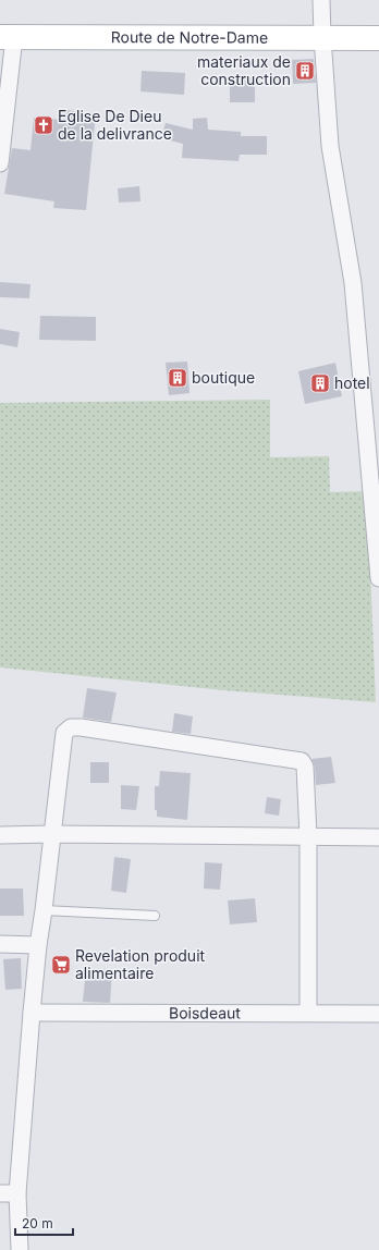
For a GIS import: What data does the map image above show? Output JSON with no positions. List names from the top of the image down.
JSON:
{
  "streets": {
    "street": ["Route de Notre-Dame", "Boisdeaut"]
  },
  "places": {
    "building": ["materiaux de construction", "boutique", "hotel"],
    "church": ["Eglise De Dieu de la delivrance"],
    "supermarket": ["Revelation produit alimentaire"]
  },
  "scale_bar": "20 m"
}
